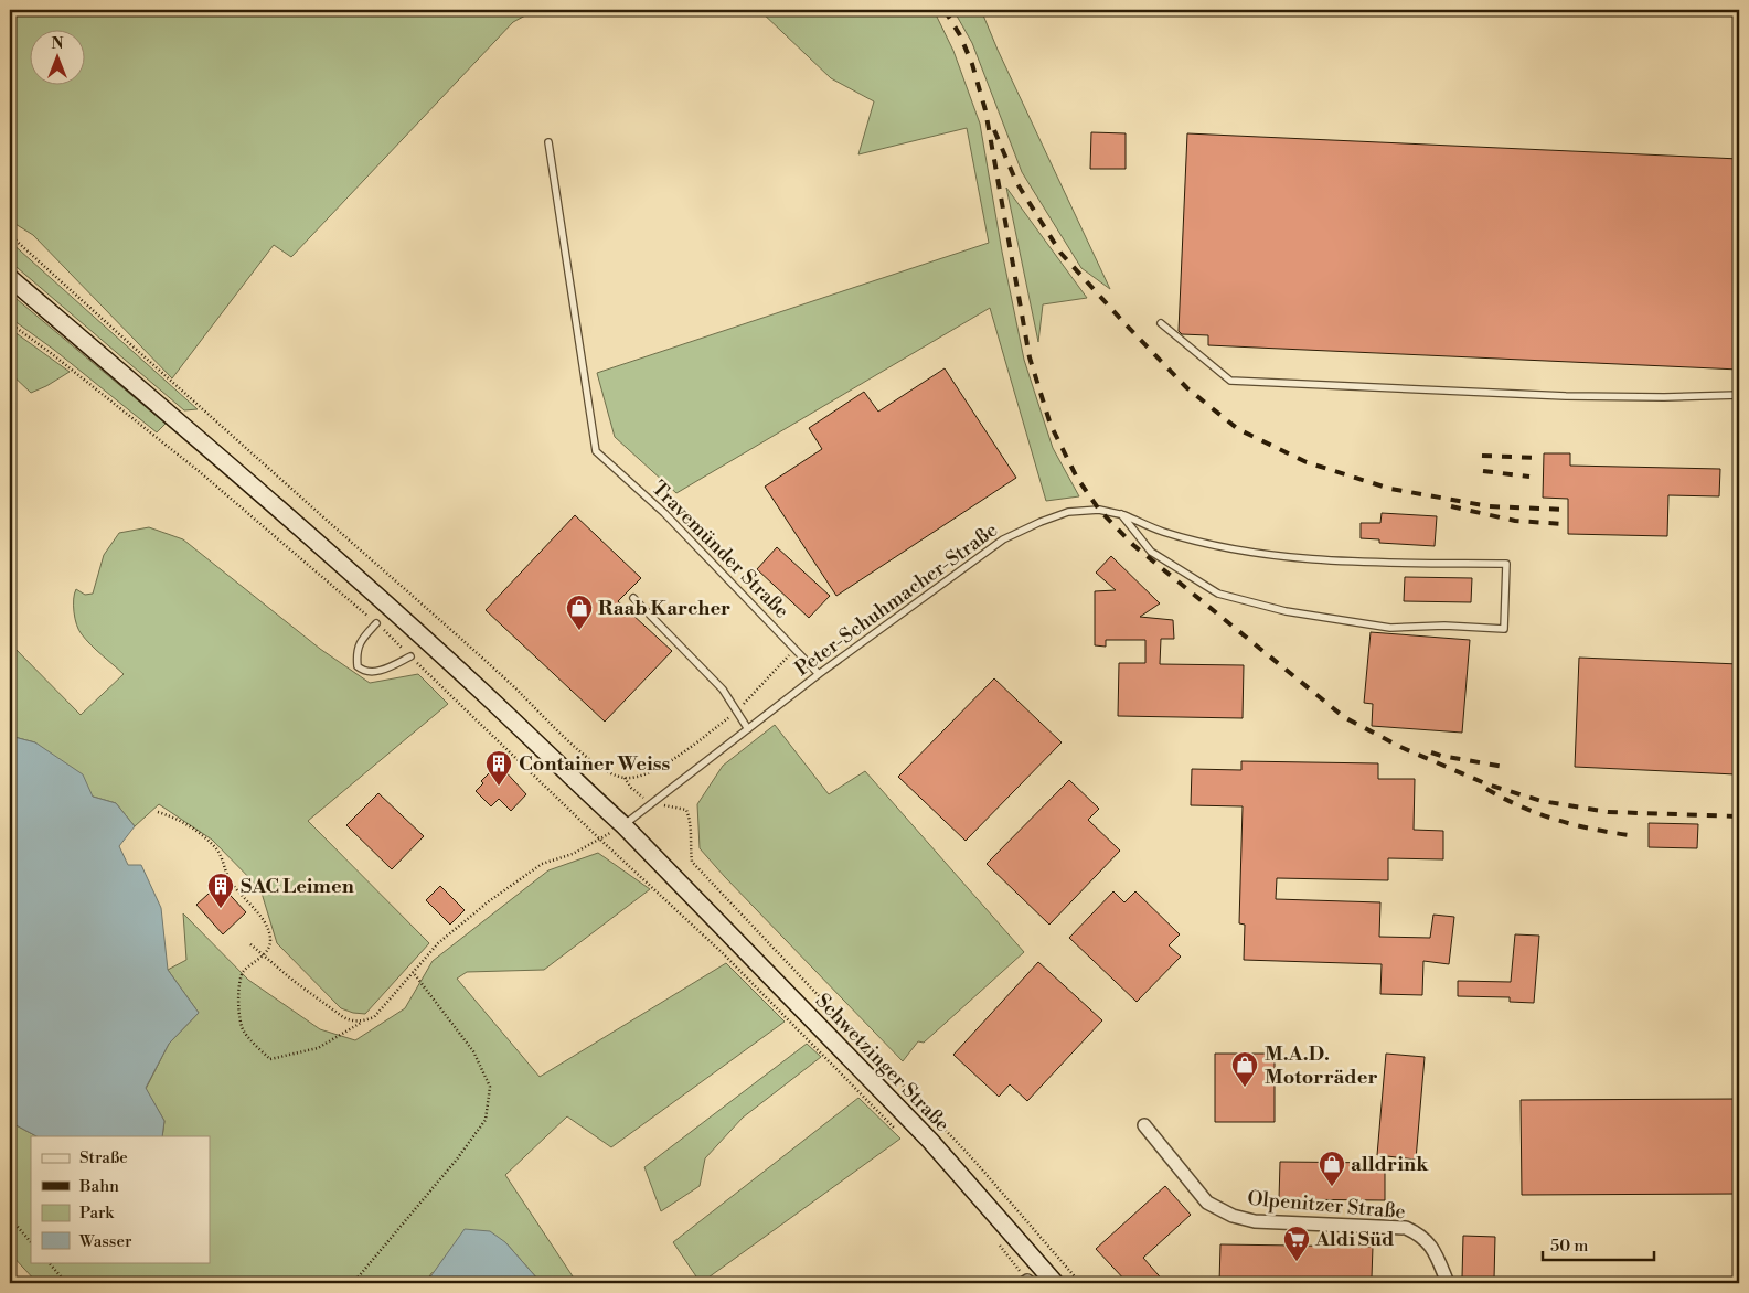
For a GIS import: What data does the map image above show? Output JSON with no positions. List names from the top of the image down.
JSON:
{
  "streets": {
    "main road": ["Schwetzinger Straße"],
    "street": ["Olpenitzer Straße"],
    "lane": ["Travemünder Straße", "Peter-Schuhmacher-Straße"]
  },
  "crossings": [
    ["Travemünder Straße", "Peter-Schuhmacher-Straße"],
    ["Peter-Schuhmacher-Straße", "Schwetzinger Straße"]
  ],
  "places": {
    "shop": ["Raab Karcher", "M.A.D. Motorräder", "alldrink"],
    "building": ["Container Weiss", "SAC Leimen"],
    "supermarket": ["Aldi Süd"]
  },
  "legend": [
    "Straße",
    "Bahn",
    "Park",
    "Wasser"
  ],
  "scale_bar": "50 m",
  "north": "top"
}
